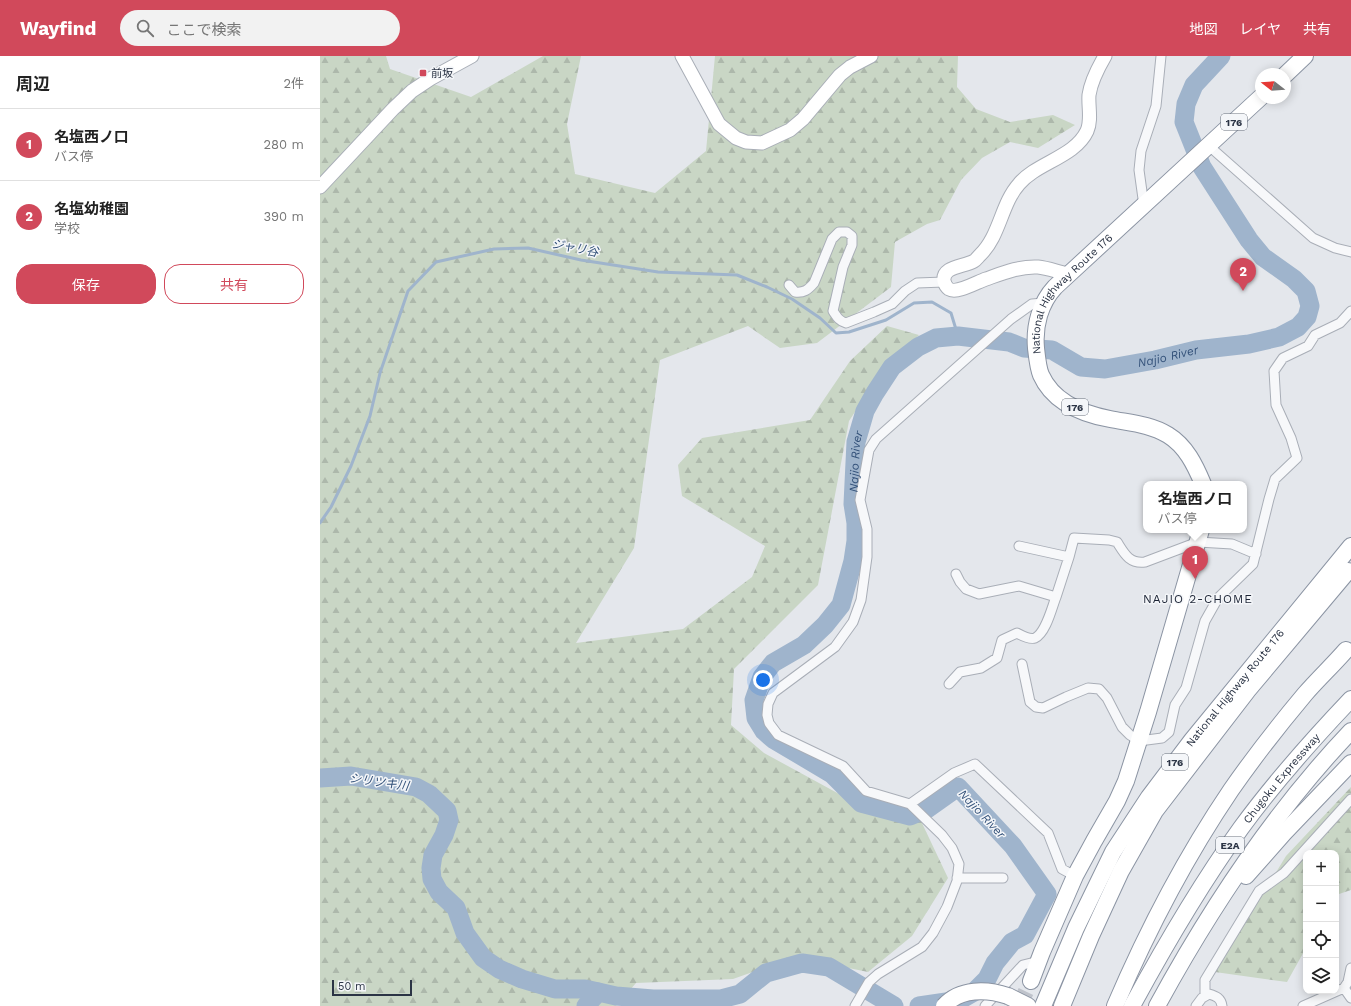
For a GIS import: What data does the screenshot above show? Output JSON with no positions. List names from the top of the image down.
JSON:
{
  "streets": {
    "highway": [
      "176",
      "National Highway Route 176",
      "Chugoku Expressway",
      "E2A"
    ]
  },
  "districts": ["NAJIO 2-CHOME"],
  "water": ["ジャリ谷", "Najio River", "シリツキ川"],
  "places": {
    "transit": ["前坂"]
  },
  "scale_bar": "50 m",
  "north": "left",
  "page": {
    "header": "Wayfind",
    "search": "ここで検索",
    "nav": ["地図", "レイヤ", "共有"],
    "heading": ["周辺", "2件"],
    "list": [
      {
        "mark": "1",
        "name": "名塩西ノ口",
        "note": "バス停",
        "value": "280 m"
      },
      {
        "mark": "2",
        "name": "名塩幼稚園",
        "note": "学校",
        "value": "390 m"
      }
    ],
    "buttons": ["保存", "共有"],
    "pins": ["2", "1"],
    "popup": ["名塩西ノ口", "バス停"],
    "map_buttons": ["+", "−"],
    "scale": "50 m"
  }
}
